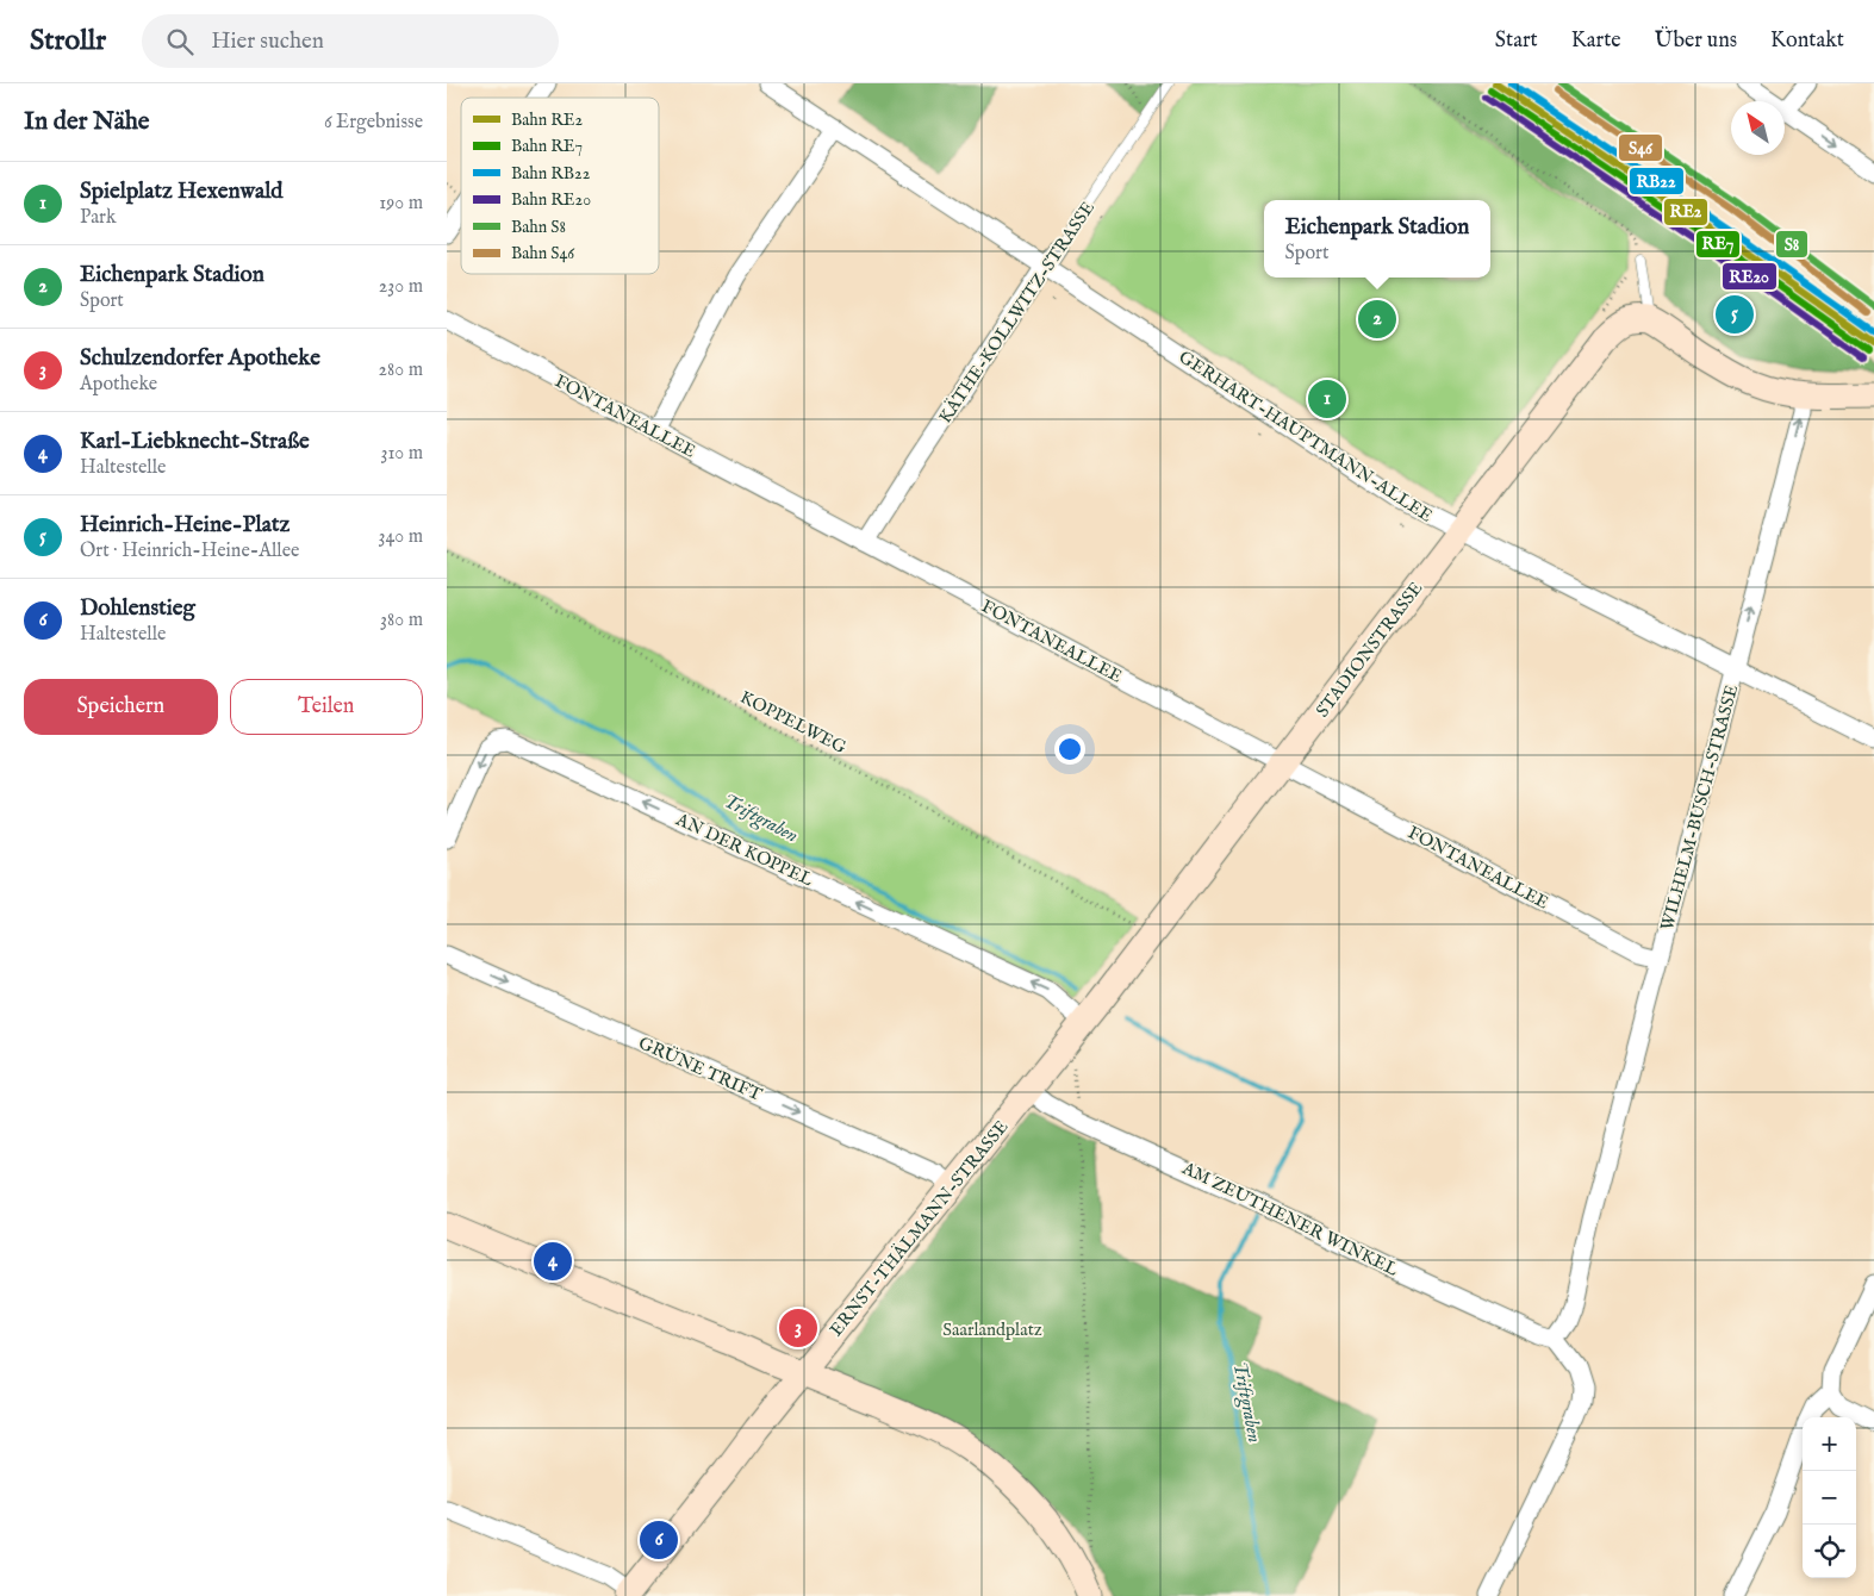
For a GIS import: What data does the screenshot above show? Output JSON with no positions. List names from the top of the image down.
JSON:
{
  "streets": {
    "street": [
      "KÄTHE-KOLLWITZ-STRASSE",
      "FONTANEALLEE",
      "GERHART-HAUPTMANN-ALLEE",
      "STADIONSTRASSE",
      "WILHELM-BUSCH-STRASSE",
      "AN DER KOPPEL",
      "GRÜNE TRIFT",
      "AM ZEUTHENER WINKEL",
      "ERNST-THÄLMANN-STRASSE"
    ],
    "path": ["KOPPELWEG"]
  },
  "crossings": [
    ["KÄTHE-KOLLWITZ-STRASSE", "FONTANEALLEE"],
    ["KÄTHE-KOLLWITZ-STRASSE", "GERHART-HAUPTMANN-ALLEE"],
    ["FONTANEALLEE", "STADIONSTRASSE"],
    ["FONTANEALLEE", "WILHELM-BUSCH-STRASSE"],
    ["GERHART-HAUPTMANN-ALLEE", "STADIONSTRASSE"],
    ["GERHART-HAUPTMANN-ALLEE", "WILHELM-BUSCH-STRASSE"],
    ["STADIONSTRASSE", "ERNST-THÄLMANN-STRASSE"],
    ["WILHELM-BUSCH-STRASSE", "AM ZEUTHENER WINKEL"],
    ["AN DER KOPPEL", "ERNST-THÄLMANN-STRASSE"],
    ["GRÜNE TRIFT", "ERNST-THÄLMANN-STRASSE"],
    ["AM ZEUTHENER WINKEL", "ERNST-THÄLMANN-STRASSE"]
  ],
  "one_way": ["AN DER KOPPEL", "GRÜNE TRIFT"],
  "water": ["Triftgraben"],
  "parks": ["Saarlandplatz"],
  "lines": [
    "rail line RE2",
    "rail line RB22",
    "rail line S8",
    "rail line RE7",
    "rail line S46",
    "rail line RE20"
  ],
  "legend": [
    "Bahn RE2",
    "Bahn RE7",
    "Bahn RB22",
    "Bahn RE20",
    "Bahn S8",
    "Bahn S46"
  ],
  "north": "top left",
  "page": {
    "header": "Strollr",
    "search": "Hier suchen",
    "nav": [
      "Start",
      "Karte",
      "Über uns",
      "Kontakt"
    ],
    "heading": ["In der Nähe", "6 Ergebnisse"],
    "list": [
      {
        "mark": "1",
        "name": "Spielplatz Hexenwald",
        "note": "Park",
        "value": "190 m"
      },
      {
        "mark": "2",
        "name": "Eichenpark Stadion",
        "note": "Sport",
        "value": "230 m"
      },
      {
        "mark": "3",
        "name": "Schulzendorfer Apotheke",
        "note": "Apotheke",
        "value": "280 m"
      },
      {
        "mark": "4",
        "name": "Karl-Liebknecht-Straße",
        "note": "Haltestelle",
        "value": "310 m"
      },
      {
        "mark": "5",
        "name": "Heinrich-Heine-Platz",
        "note": "Ort · Heinrich-Heine-Allee",
        "value": "340 m"
      },
      {
        "mark": "6",
        "name": "Dohlenstieg",
        "note": "Haltestelle",
        "value": "380 m"
      }
    ],
    "popup": ["Eichenpark Stadion", "Sport"],
    "pins": [
      "5",
      "2",
      "1",
      "4",
      "3",
      "6"
    ],
    "buttons": ["Speichern", "Teilen"],
    "map_buttons": ["+", "−"]
  }
}
